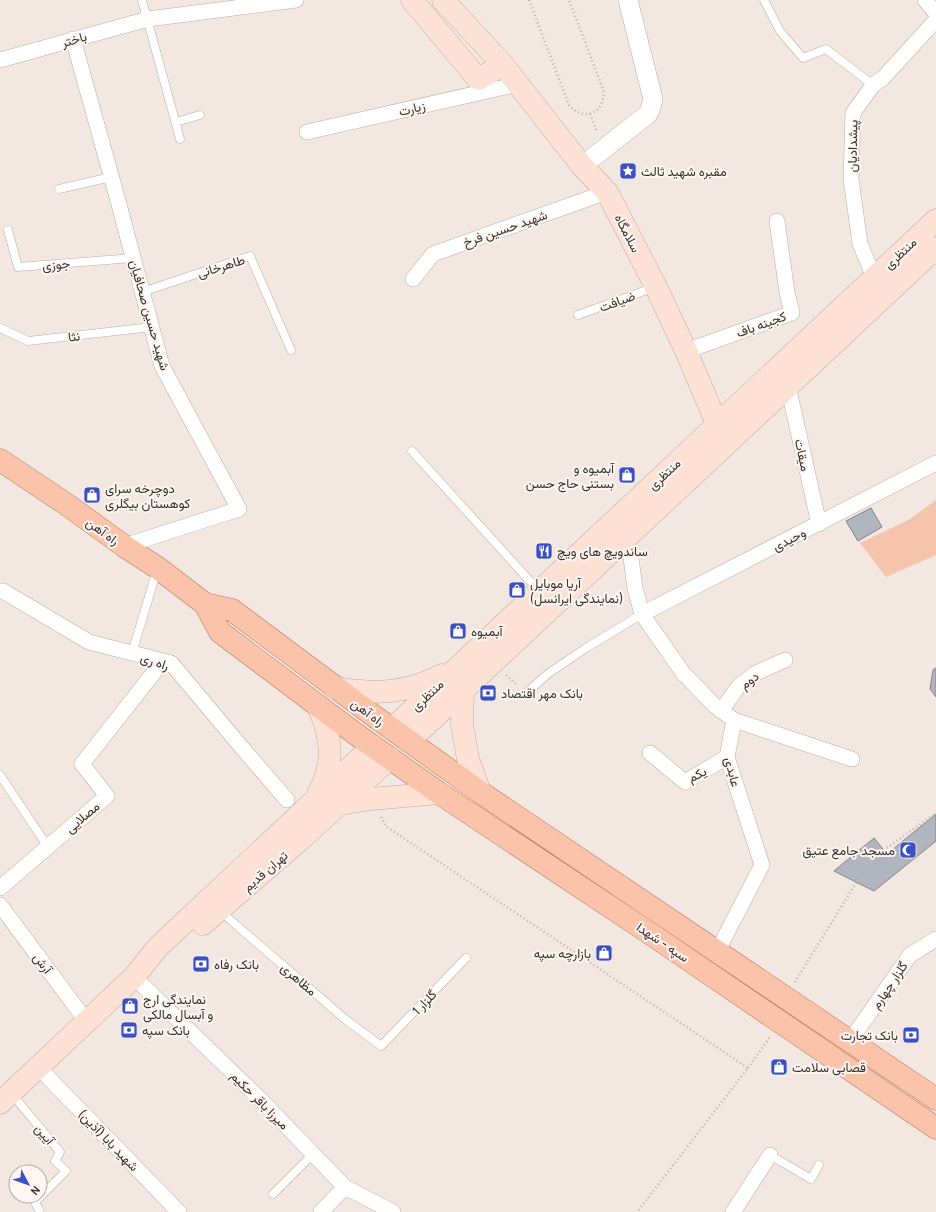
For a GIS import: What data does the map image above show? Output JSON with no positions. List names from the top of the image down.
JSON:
{
  "streets": {
    "main road": [
      "سلامگاه",
      "منتظری",
      "راه آهن",
      "تهران قدیم",
      "سپه - شهدا"
    ],
    "street": [
      "باختر",
      "زیارت",
      "پیشدادیان",
      "شهید حسین فرخ",
      "شهید حسین صحافیان",
      "کجینه باف",
      "میقات",
      "وحیدی",
      "راه ری",
      "دوم",
      "عابدی",
      "یکم",
      "مصلایی",
      "آرش",
      "گلزار چهارم",
      "میرزا باقر حکیم",
      "شهید بابا (آذین)"
    ],
    "lane": [
      "جوزی",
      "طاهرخانی",
      "ضیافت",
      "نثا",
      "مظاهری",
      "گلزار 1",
      "آیین"
    ]
  },
  "crossings": [
    ["باختر", "شهید حسین صحافیان"],
    ["زیارت", "سلامگاه"],
    ["پیشدادیان", "منتظری"],
    ["شهید حسین فرخ", "سلامگاه"],
    ["سلامگاه", "منتظری"],
    ["سلامگاه", "ضیافت"],
    ["سلامگاه", "کجینه باف"],
    ["منتظری", "میقات"],
    ["منتظری", "راه آهن"],
    ["منتظری", "سپه - شهدا"],
    ["جوزی", "شهید حسین صحافیان"],
    ["طاهرخانی", "شهید حسین صحافیان"],
    ["شهید حسین صحافیان", "نثا"],
    ["شهید حسین صحافیان", "راه آهن"],
    ["میقات", "وحیدی"],
    ["راه آهن", "تهران قدیم"],
    ["راه آهن", "سپه - شهدا"],
    ["راه ری", "مصلایی"],
    ["عابدی", "یکم"],
    ["عابدی", "سپه - شهدا"],
    ["تهران قدیم", "سپه - شهدا"],
    ["تهران قدیم", "آرش"],
    ["تهران قدیم", "مظاهری"],
    ["تهران قدیم", "میرزا باقر حکیم"],
    ["تهران قدیم", "آیین"],
    ["تهران قدیم", "شهید بابا (آذین)"],
    ["سپه - شهدا", "گلزار چهارم"],
    ["مظاهری", "گلزار 1"]
  ],
  "places": {
    "place": ["مقبره شهید ثالث"],
    "shop": [
      "آبمیوه و بستنی حاج حسن",
      "دوچرخه سرای کوهستان بیگلری",
      "آریا موبایل (نمایندگی ایرانسل)",
      "آبمیوه",
      "بازارچه سپه",
      "نمایندگی ارج و آبسال مالکی",
      "قصابی سلامت"
    ],
    "restaurant": ["ساندویچ های ویچ"],
    "bank": [
      "بانک مهر اقتصاد",
      "بانک رفاه",
      "بانک سپه",
      "بانک تجارت"
    ],
    "mosque": ["مسجد جامع عتیق"]
  },
  "north": "bottom right"
}
